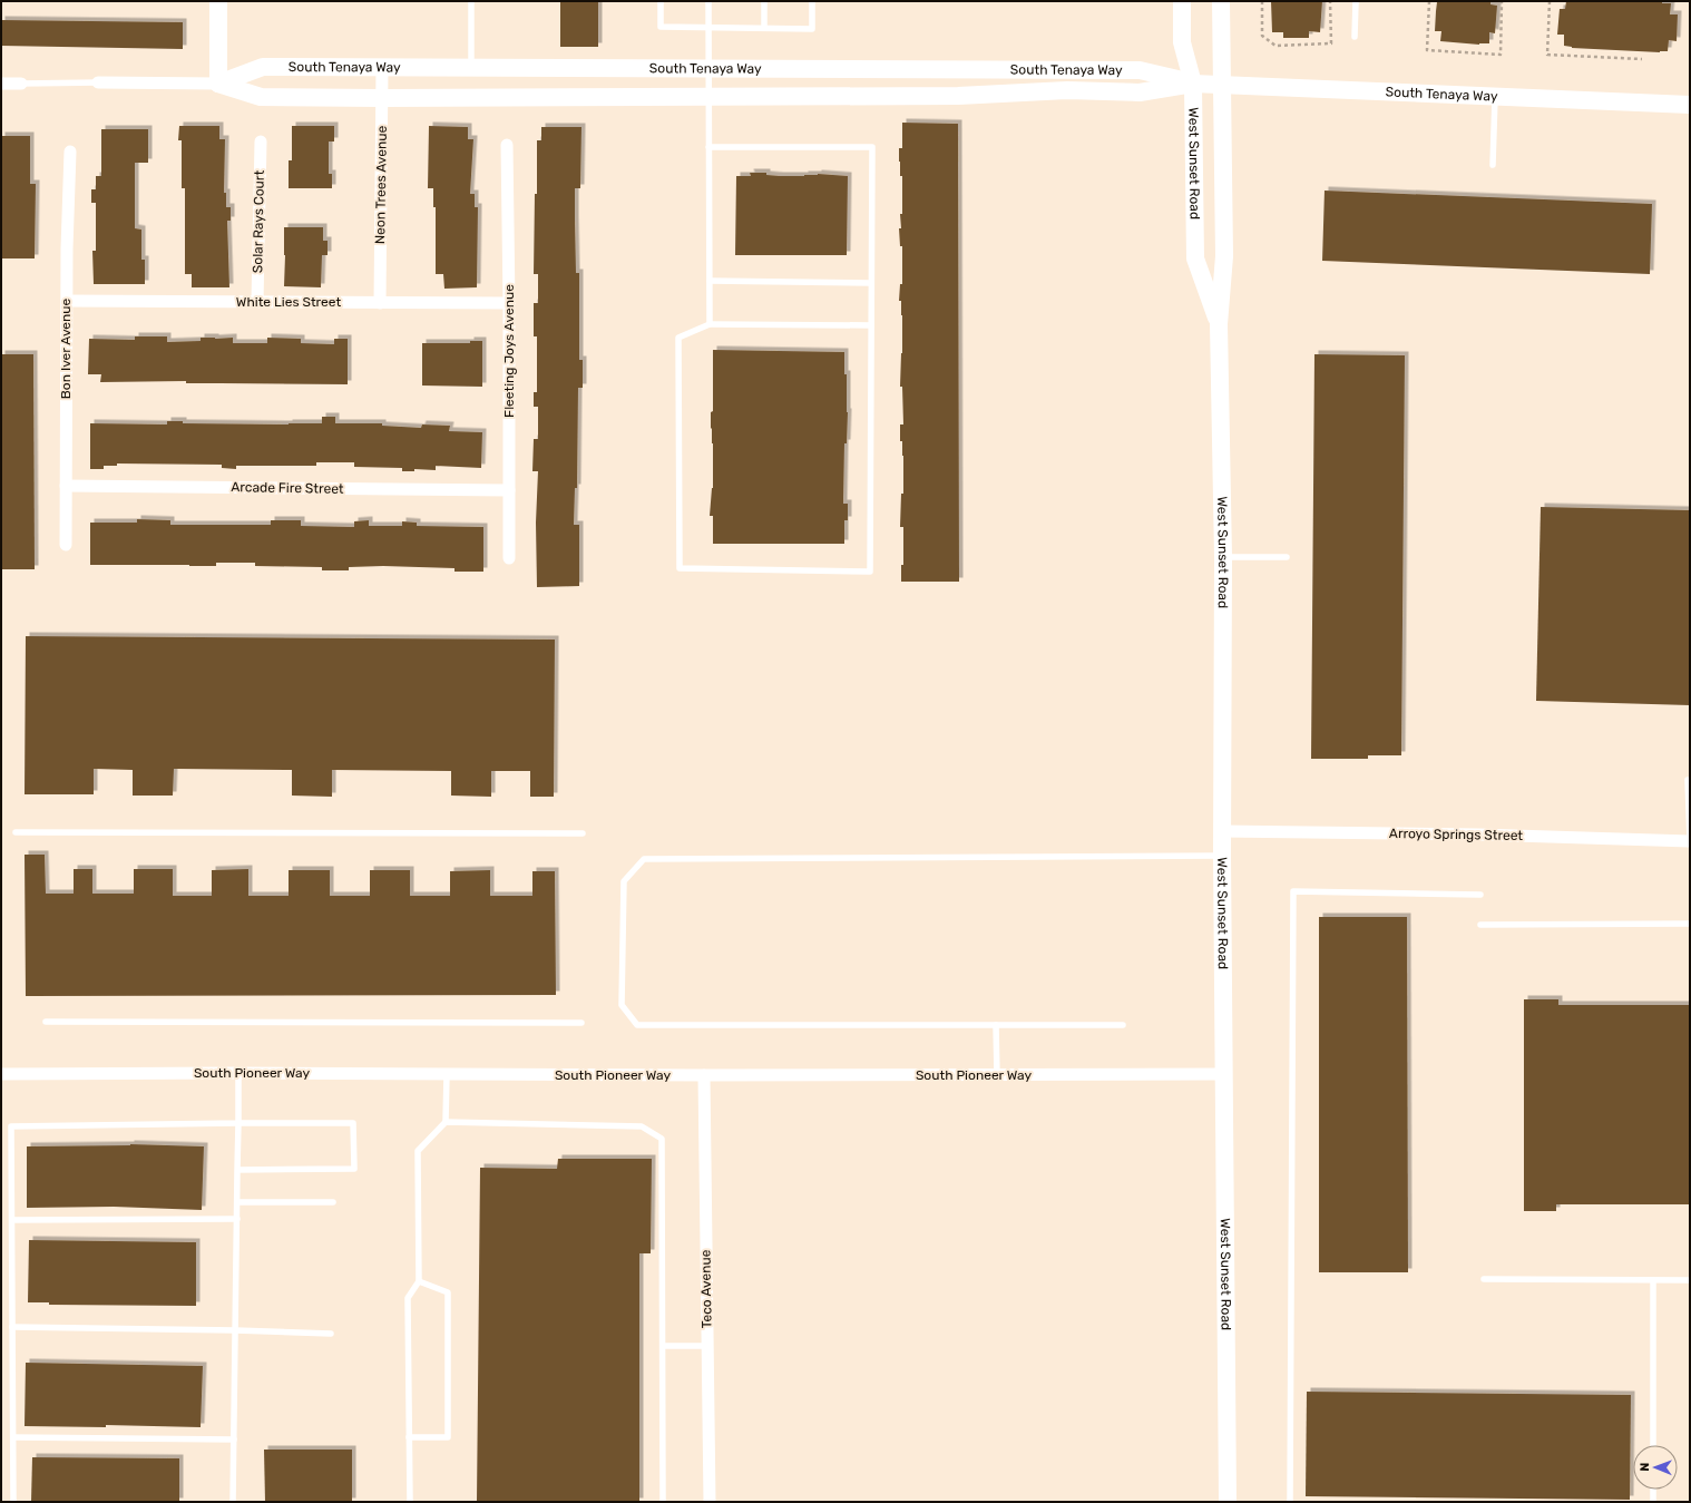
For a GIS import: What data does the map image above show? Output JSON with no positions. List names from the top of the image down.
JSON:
{
  "streets": {
    "street": [
      "South Tenaya Way",
      "West Sunset Road",
      "Neon Trees Avenue",
      "Solar Rays Court",
      "White Lies Street",
      "Bon Iver Avenue",
      "Fleeting Joys Avenue",
      "Arcade Fire Street",
      "Arroyo Springs Street",
      "South Pioneer Way",
      "Teco Avenue"
    ]
  },
  "crossings": [
    ["South Tenaya Way", "West Sunset Road"],
    ["South Tenaya Way", "Neon Trees Avenue"],
    ["West Sunset Road", "Arroyo Springs Street"],
    ["West Sunset Road", "South Pioneer Way"],
    ["Neon Trees Avenue", "White Lies Street"],
    ["Solar Rays Court", "White Lies Street"],
    ["White Lies Street", "Bon Iver Avenue"],
    ["White Lies Street", "Fleeting Joys Avenue"],
    ["Bon Iver Avenue", "Arcade Fire Street"],
    ["Fleeting Joys Avenue", "Arcade Fire Street"],
    ["South Pioneer Way", "Teco Avenue"]
  ],
  "north": "left"
}
